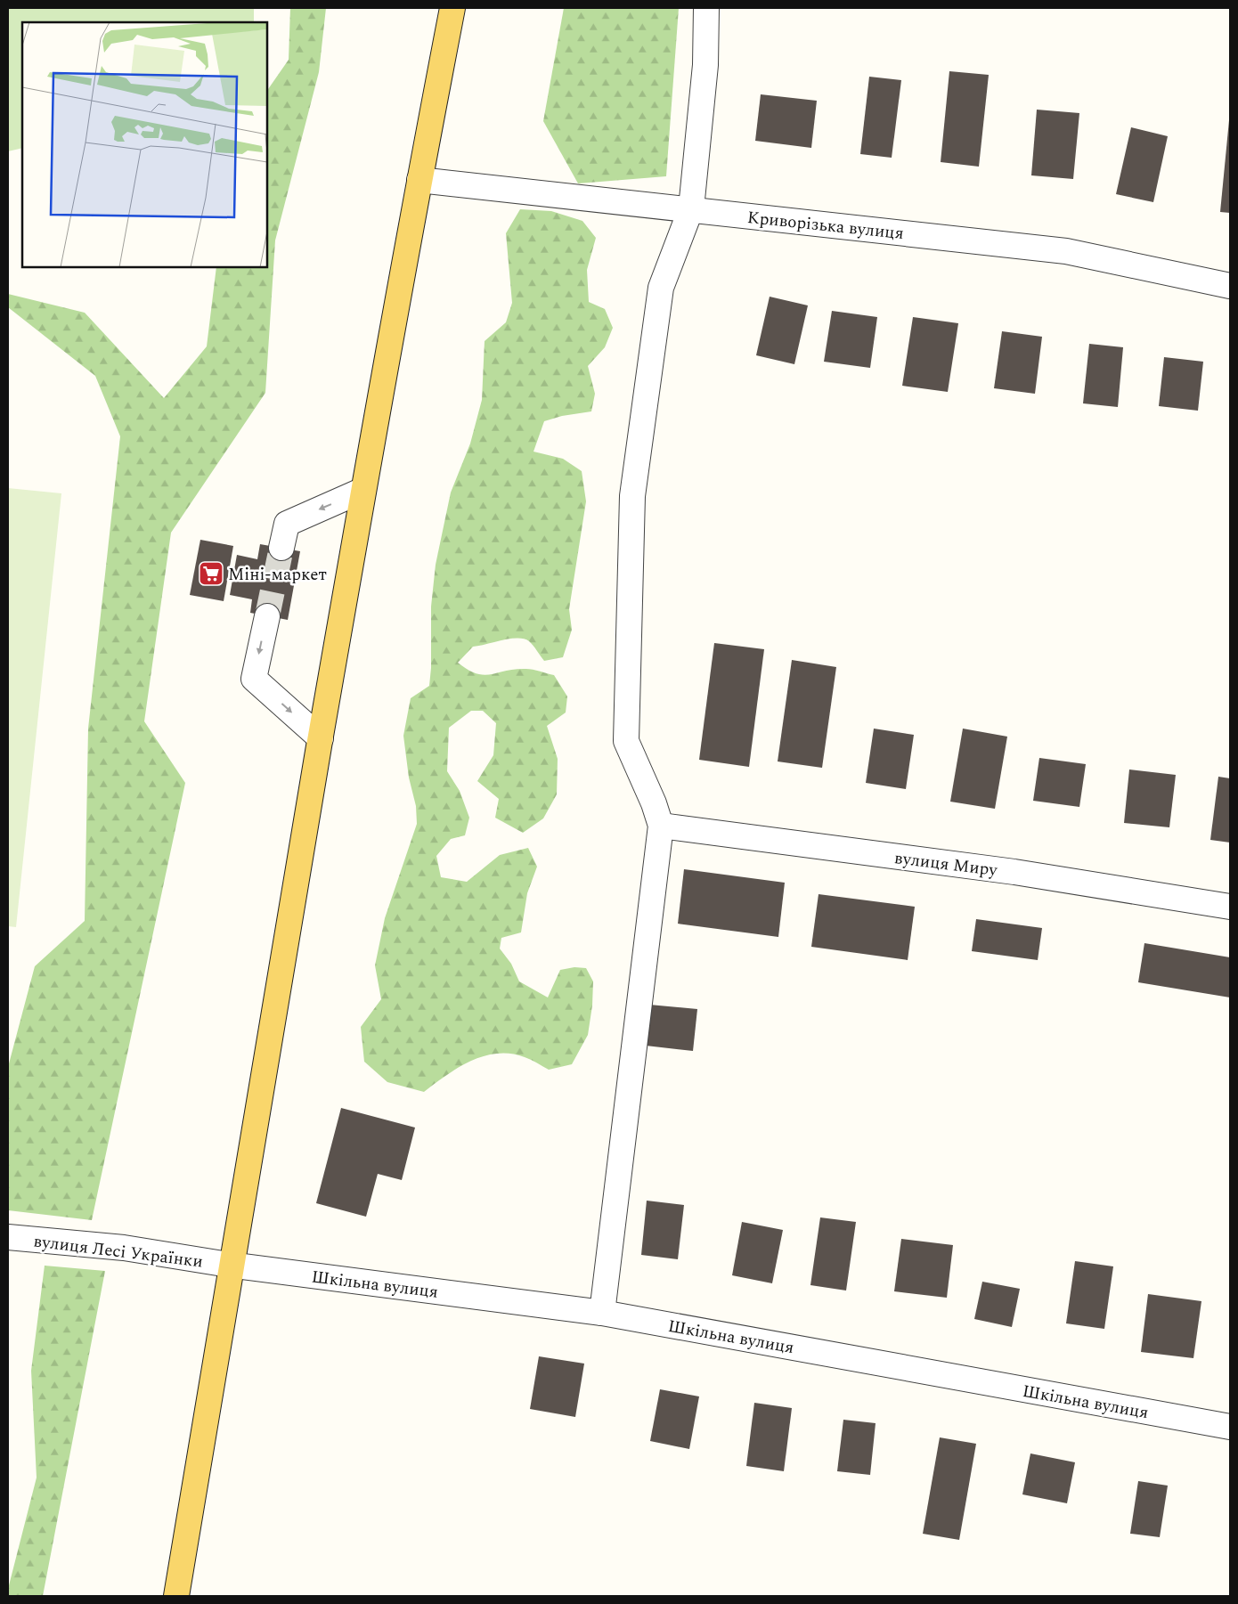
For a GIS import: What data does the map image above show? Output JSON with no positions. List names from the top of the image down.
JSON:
{
  "streets": {
    "street": [
      "Криворізька вулиця",
      "вулиця Миру",
      "вулиця Лесі Українки",
      "Шкільна вулиця"
    ]
  },
  "crossings": [
    ["вулиця Лесі Українки", "Шкільна вулиця"]
  ],
  "places": {
    "supermarket": ["Міні-маркет"]
  }
}
